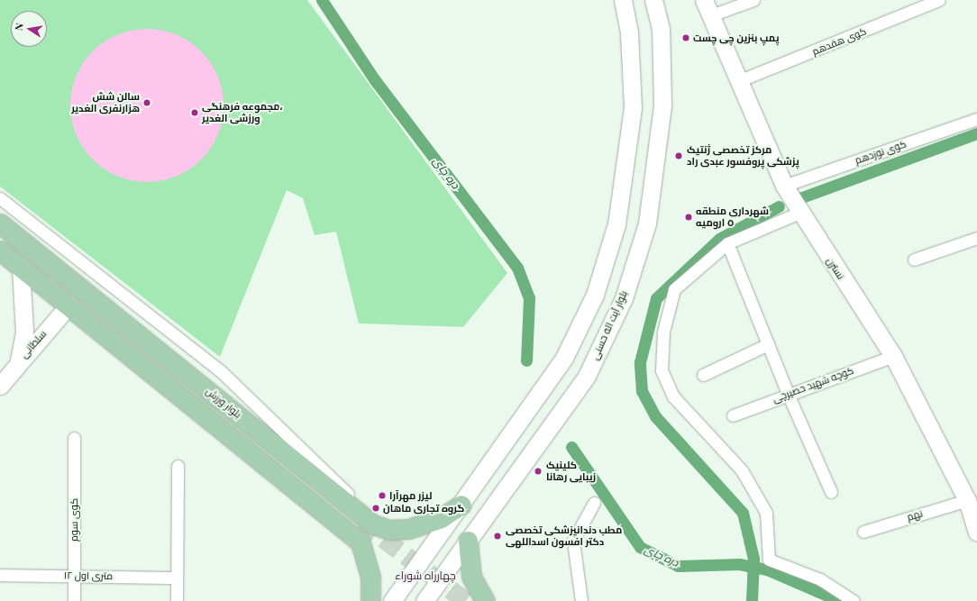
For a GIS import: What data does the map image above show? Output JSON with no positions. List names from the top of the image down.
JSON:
{
  "streets": {
    "main road": [
      "نسترن",
      "بلوار آیت اله حسنی",
      "سلطانی",
      "بلوار ورزش"
    ],
    "street": [
      "کوی هفدهم",
      "کوی نوزدهم",
      "کوچه شهید حصیرچی",
      "نهم",
      "کوی سوم",
      "۱۲ متری اول"
    ]
  },
  "crossings": [
    ["کوی هفدهم", "نسترن"],
    ["کوی نوزدهم", "نسترن"],
    ["نسترن", "کوچه شهید حصیرچی"],
    ["نسترن", "نهم"],
    ["کوی سوم", "۱۲ متری اول"]
  ],
  "districts": ["چهارراه شوراء"],
  "water": ["دره چای"],
  "places": [
    "پمپ بنزین چى چست",
    "سالن شش هزارنفری الغدیر",
    "مجموعه فرهنگی، ورزشی الغدیر",
    "مرکز تخصصی ژنتیک پزشکی پروفسور عبدی راد",
    "شهردارى منطقه ٥ ارومیه",
    "کلینیک زیبایی رهانا",
    "لیزر مهرآرا",
    "گروه تجاری ماهان",
    "مطب دندانپزشکی تخصصی دکتر افسون اسداللهی"
  ],
  "north": "left"
}
